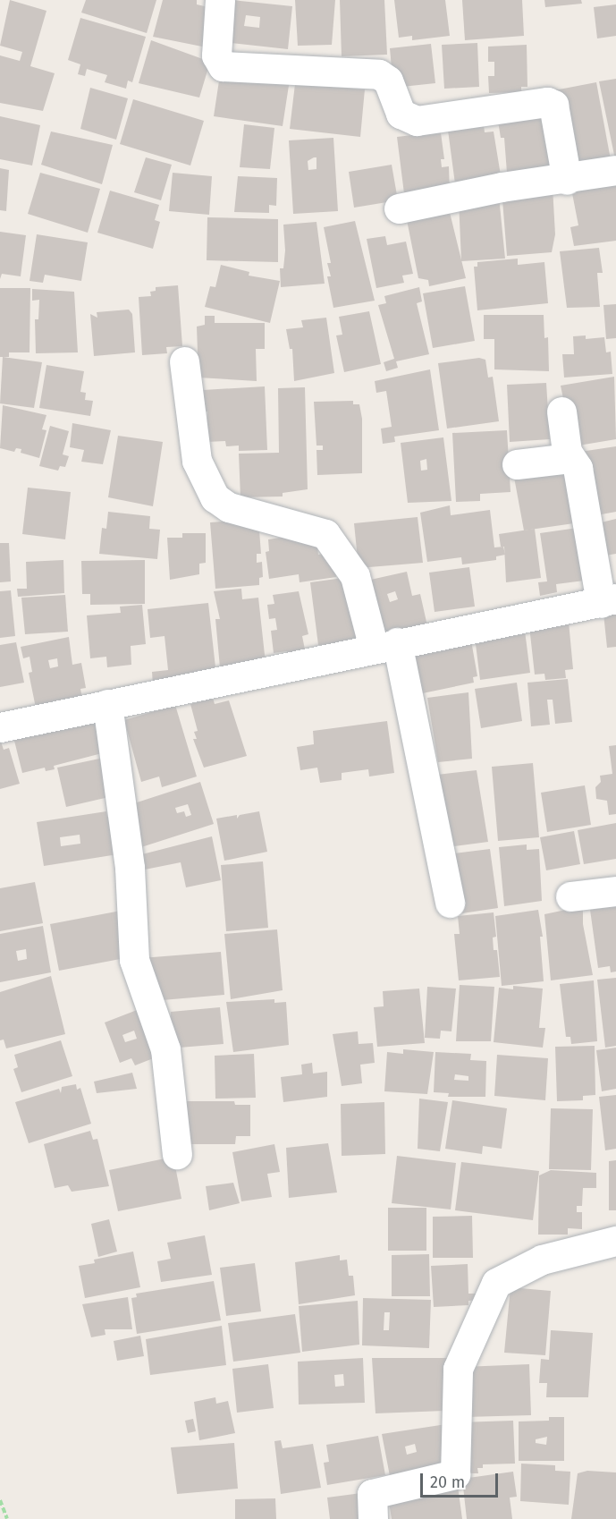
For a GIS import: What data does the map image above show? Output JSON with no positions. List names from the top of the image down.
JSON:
{
  "scale_bar": "20 m"
}
